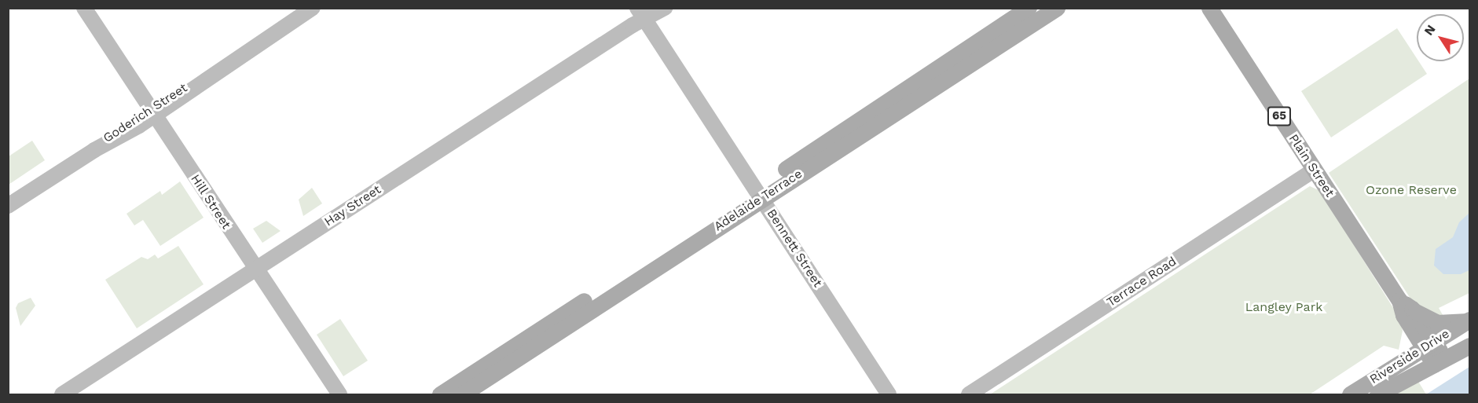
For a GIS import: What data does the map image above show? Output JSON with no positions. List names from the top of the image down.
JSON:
{
  "streets": {
    "main road": [
      "Goderich Street",
      "65",
      "Plain Street",
      "Adelaide Terrace",
      "Hill Street",
      "Hay Street",
      "Bennett Street",
      "Terrace Road",
      "Riverside Drive"
    ]
  },
  "crossings": [
    ["Goderich Street", "Hill Street"],
    ["Plain Street", "Terrace Road"],
    ["Plain Street", "Riverside Drive"],
    ["Adelaide Terrace", "Bennett Street"],
    ["Hill Street", "Hay Street"],
    ["Hay Street", "Bennett Street"]
  ],
  "parks": ["Ozone Reserve", "Langley Park"],
  "north": "top left"
}
